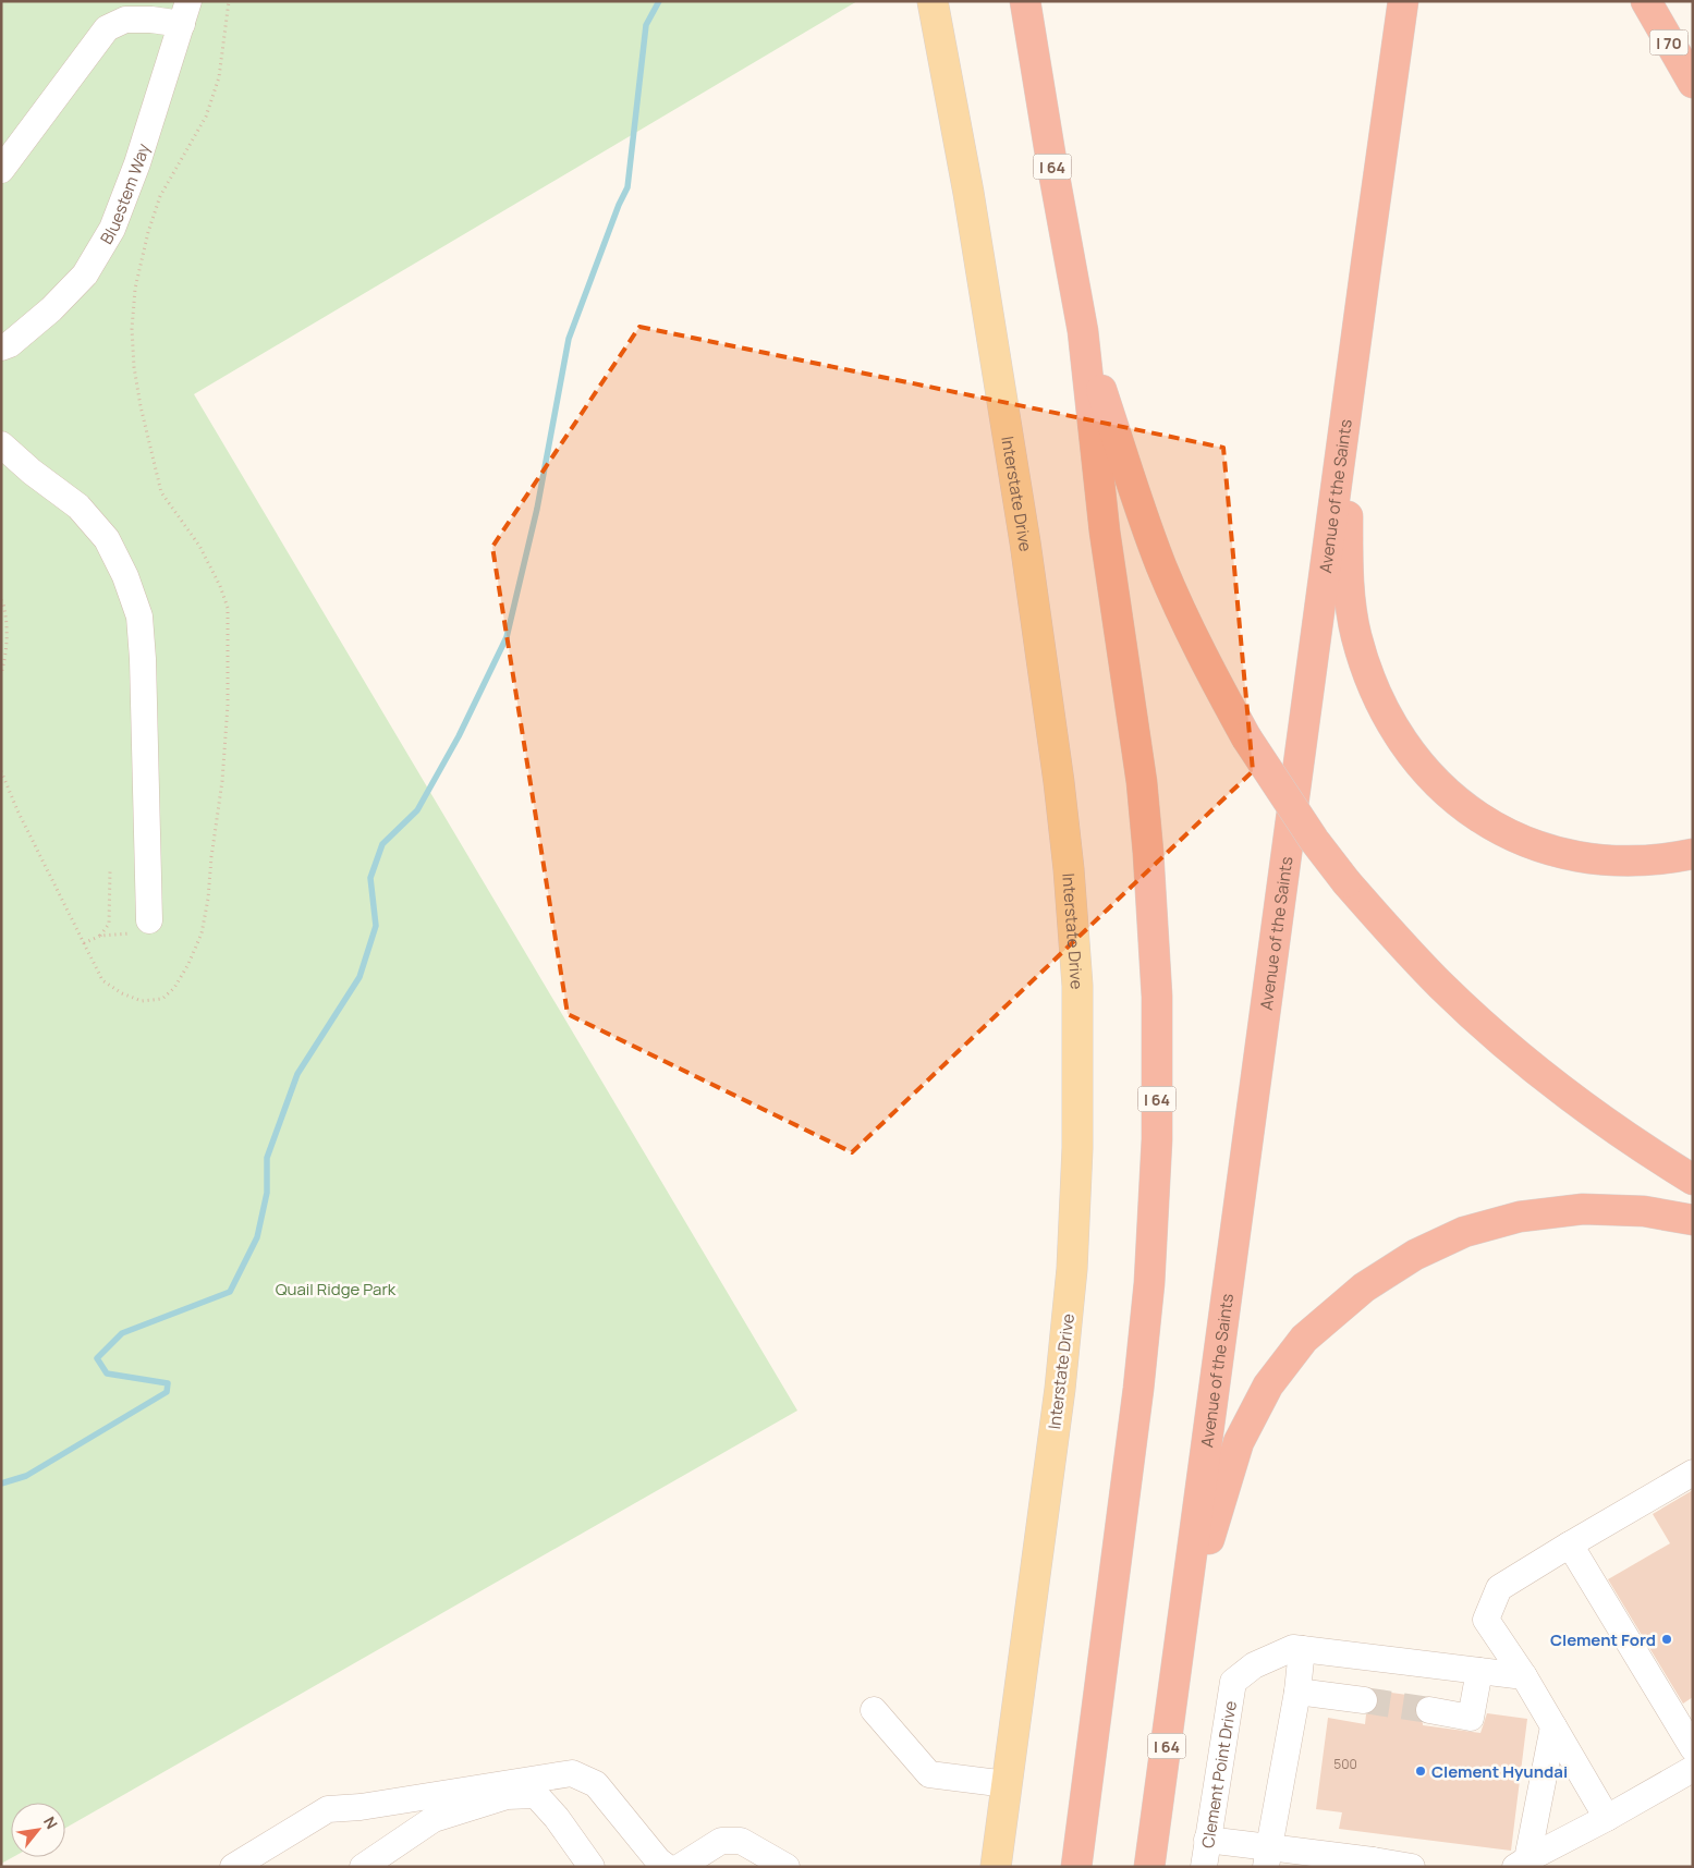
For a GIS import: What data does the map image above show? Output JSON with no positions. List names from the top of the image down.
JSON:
{
  "streets": {
    "highway": ["I 70", "I 64", "Avenue of the Saints"],
    "main road": ["Interstate Drive"],
    "street": ["Bluestem Way", "Clement Point Drive"]
  },
  "parks": ["Quail Ridge Park"],
  "places": ["Clement Ford", "Clement Hyundai"],
  "house_numbers": ["500"],
  "north": "top right"
}
